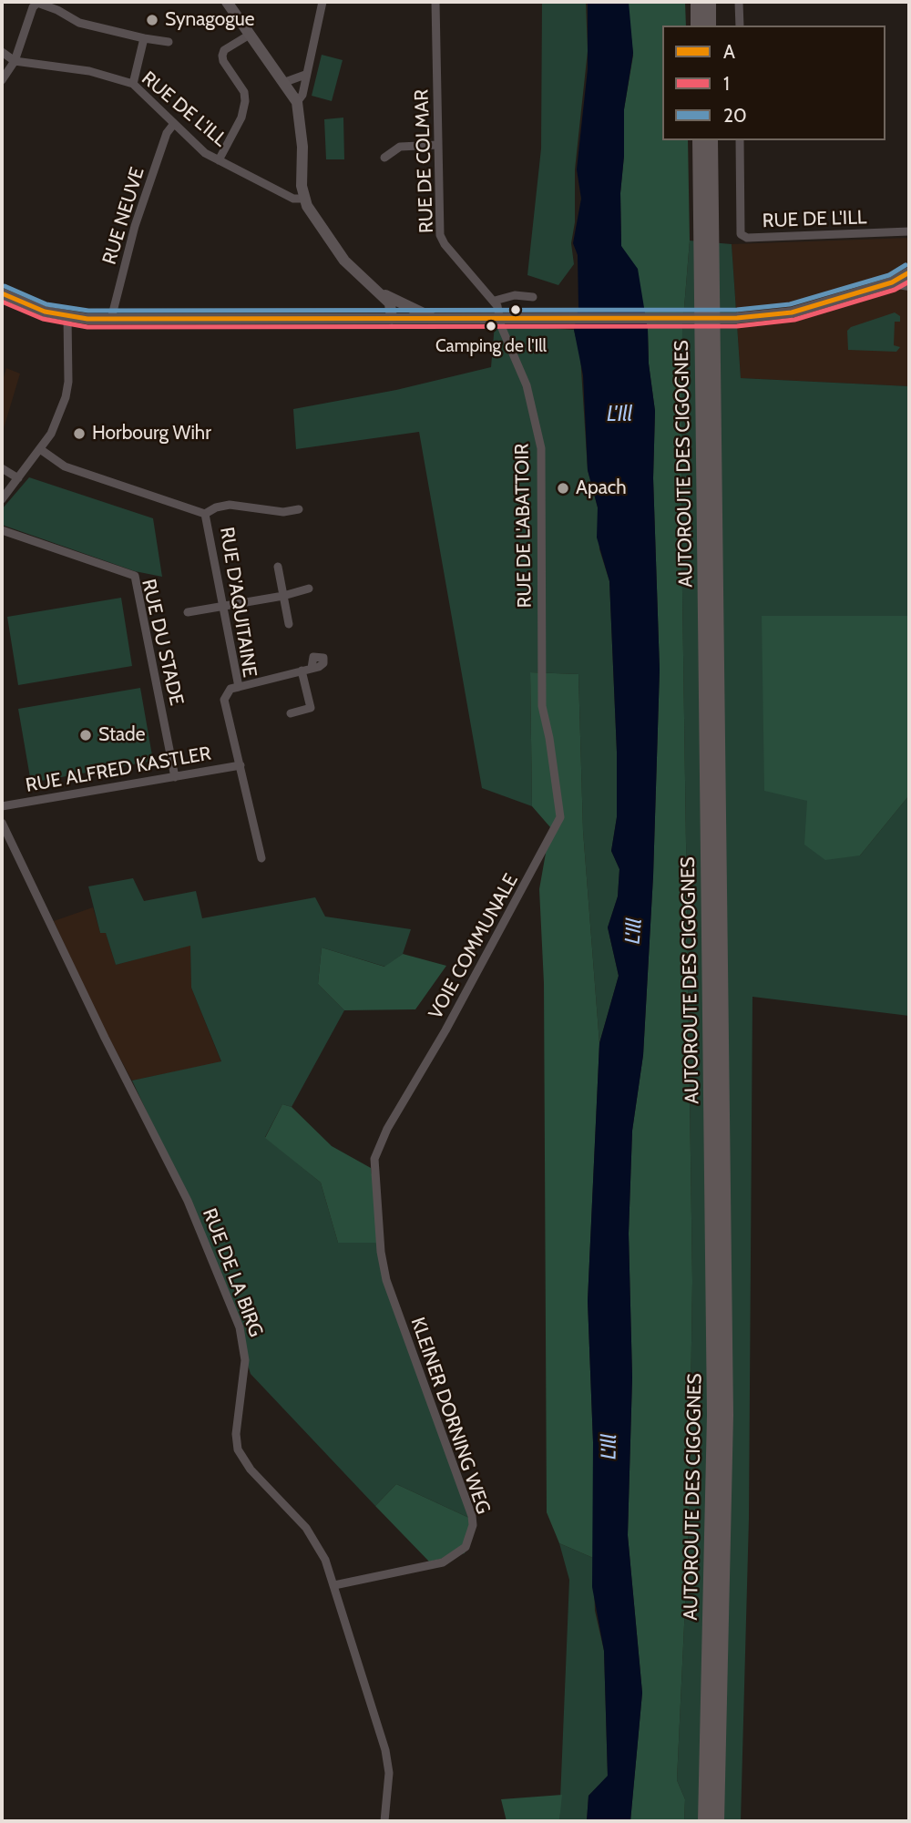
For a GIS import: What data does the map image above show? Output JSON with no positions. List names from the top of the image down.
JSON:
{
  "streets": {
    "highway": ["AUTOROUTE DES CIGOGNES"],
    "street": [
      "RUE DE L'ILL",
      "RUE DE COLMAR",
      "RUE NEUVE",
      "RUE DE L'ABATTOIR",
      "RUE D'AQUITAINE",
      "RUE DU STADE",
      "RUE ALFRED KASTLER",
      "VOIE COMMUNALE",
      "RUE DE LA BIRG",
      "KLEINER DORNING WEG"
    ]
  },
  "crossings": [
    ["RUE DE L'ILL", "RUE NEUVE"],
    ["RUE DE COLMAR", "RUE DE L'ABATTOIR"],
    ["RUE DE L'ABATTOIR", "VOIE COMMUNALE"],
    ["RUE D'AQUITAINE", "RUE ALFRED KASTLER"],
    ["RUE DU STADE", "RUE ALFRED KASTLER"],
    ["VOIE COMMUNALE", "KLEINER DORNING WEG"],
    ["RUE DE LA BIRG", "KLEINER DORNING WEG"]
  ],
  "water": ["L'Ill"],
  "places": [
    "Synagogue",
    "Camping de l'Ill",
    "Horbourg Wihr",
    "Apach",
    "Stade"
  ],
  "lines": ["transit line 20", "transit line A", "transit line 1"],
  "legend": ["A", "1", "20"]
}
